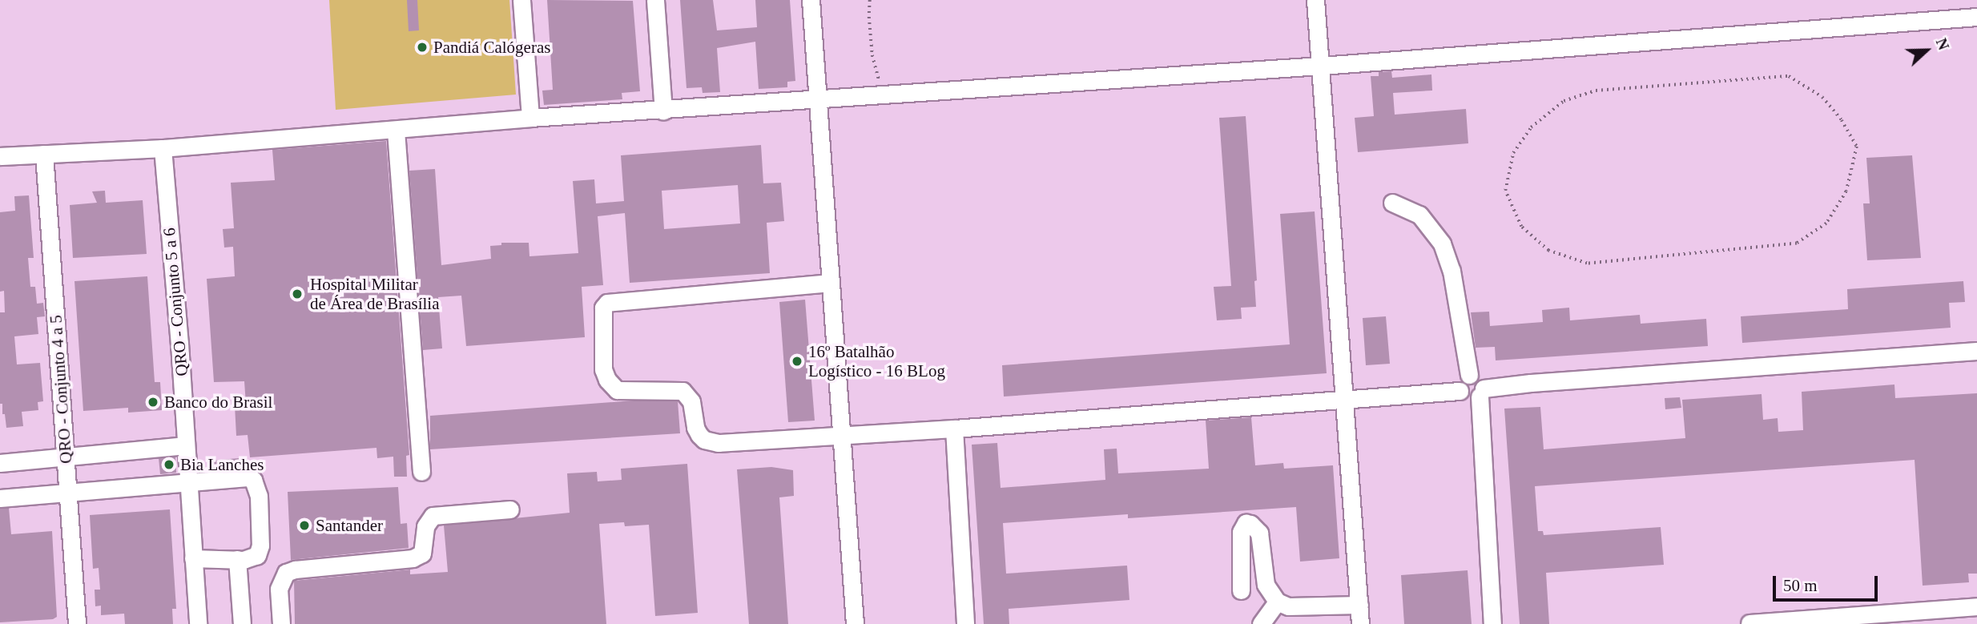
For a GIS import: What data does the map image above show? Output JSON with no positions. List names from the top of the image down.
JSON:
{
  "streets": {
    "street": ["QRO - Conjunto 5 a 6", "QRO - Conjunto 4 a 5"]
  },
  "places": [
    "Pandiá Calógeras",
    "Hospital Militar de Área de Brasília",
    "16º Batalhão Logístico - 16 BLog",
    "Banco do Brasil",
    "Bia Lanches",
    "Santander"
  ],
  "scale_bar": "50 m",
  "north": "right"
}
